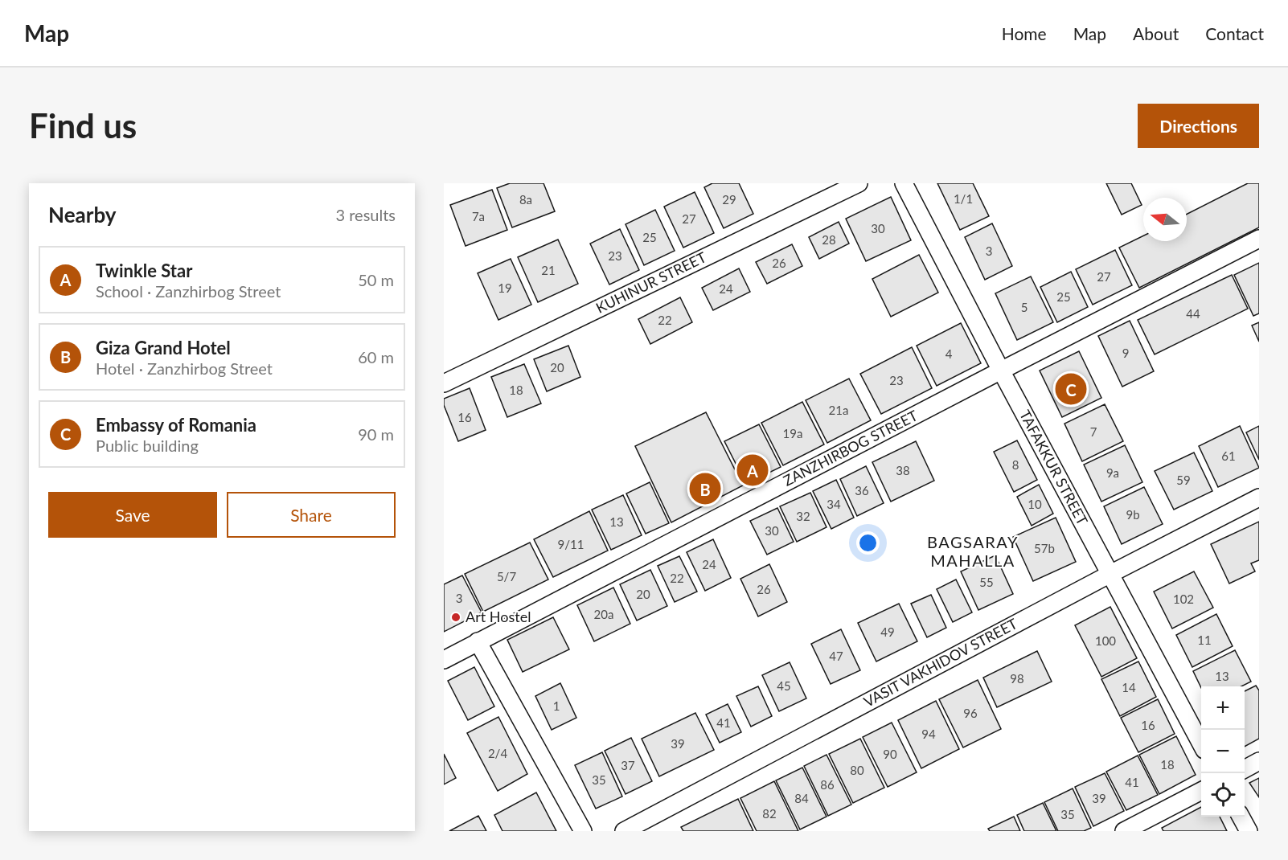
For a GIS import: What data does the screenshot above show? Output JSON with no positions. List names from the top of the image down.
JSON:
{
  "streets": {
    "street": [
      "KUHINUR STREET",
      "ZANZHIRBOG STREET",
      "TAFAKKUR STREET",
      "VASIT VAKHIDOV STREET"
    ]
  },
  "crossings": [
    ["ZANZHIRBOG STREET", "TAFAKKUR STREET"],
    ["TAFAKKUR STREET", "VASIT VAKHIDOV STREET"]
  ],
  "districts": ["BAGSARAY MAHALLA"],
  "places": ["Art Hostel"],
  "house_numbers": [
    "1/1",
    "8a",
    "29",
    "7a",
    "27",
    "30",
    "25",
    "28",
    "3",
    "23",
    "26",
    "21",
    "27",
    "19",
    "24",
    "25",
    "5",
    "44",
    "22",
    "9",
    "4",
    "20",
    "23",
    "18",
    "21a",
    "16",
    "7",
    "19a",
    "61",
    "8",
    "38",
    "9a",
    "59",
    "36",
    "34",
    "10",
    "9b",
    "32",
    "13",
    "30",
    "9/11",
    "57b",
    "24",
    "5/7",
    "22",
    "55",
    "26",
    "20",
    "3",
    "102",
    "20a",
    "49",
    "11",
    "100",
    "47",
    "13",
    "98",
    "45",
    "14",
    "1",
    "96",
    "41",
    "16",
    "94",
    "39",
    "2/4",
    "90",
    "18",
    "37",
    "80",
    "35",
    "41",
    "86",
    "84",
    "39",
    "82",
    "35"
  ],
  "north": "left",
  "page": {
    "header": "Map",
    "nav": [
      "Home",
      "Map",
      "About",
      "Contact"
    ],
    "buttons": [
      "Directions",
      ["Save", "Share"]
    ],
    "title": "Find us",
    "heading": ["Nearby", "3 results"],
    "list": [
      {
        "mark": "A",
        "name": "Twinkle Star",
        "note": "School · Zanzhirbog Street",
        "value": "50 m"
      },
      {
        "mark": "B",
        "name": "Giza Grand Hotel",
        "note": "Hotel · Zanzhirbog Street",
        "value": "60 m"
      },
      {
        "mark": "C",
        "name": "Embassy of Romania",
        "note": "Public building",
        "value": "90 m"
      }
    ],
    "pins": ["C", "A", "B"],
    "map_buttons": ["+", "−"]
  }
}
